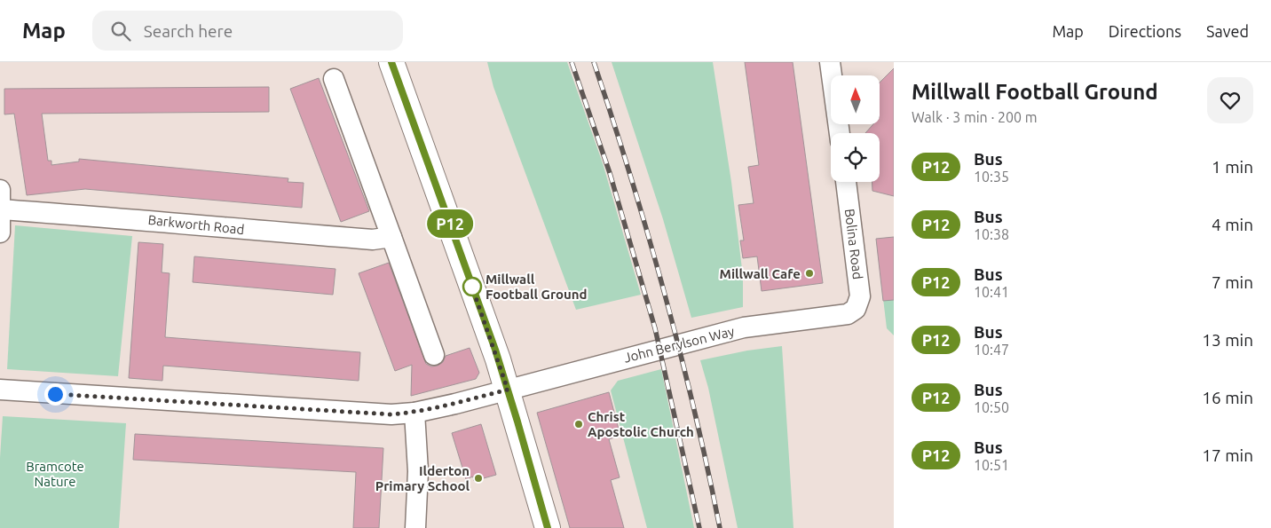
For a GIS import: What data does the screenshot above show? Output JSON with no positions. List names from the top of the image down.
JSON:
{
  "streets": {
    "street": ["Barkworth Road", "Bolina Road", "John Berylson Way"]
  },
  "crossings": [
    ["Bolina Road", "John Berylson Way"]
  ],
  "parks": ["Bramcote Nature"],
  "places": [
    "Millwall Cafe",
    "Millwall Football Ground",
    "Christ Apostolic Church",
    "Ilderton Primary School"
  ],
  "lines": ["bus line P12"],
  "north": "top",
  "page": {
    "header": "Map",
    "search": "Search here",
    "nav": ["Map", "Directions", "Saved"],
    "on_map": "P12",
    "heading": ["Millwall Football Ground", "Walk · 3 min · 200 m"],
    "list": [
      {
        "mark": "P12",
        "name": "Bus",
        "note": "10:35",
        "value": "1 min"
      },
      {
        "mark": "P12",
        "name": "Bus",
        "note": "10:38",
        "value": "4 min"
      },
      {
        "mark": "P12",
        "name": "Bus",
        "note": "10:41",
        "value": "7 min"
      },
      {
        "mark": "P12",
        "name": "Bus",
        "note": "10:47",
        "value": "13 min"
      },
      {
        "mark": "P12",
        "name": "Bus",
        "note": "10:50",
        "value": "16 min"
      },
      {
        "mark": "P12",
        "name": "Bus",
        "note": "10:51",
        "value": "17 min"
      }
    ]
  }
}
